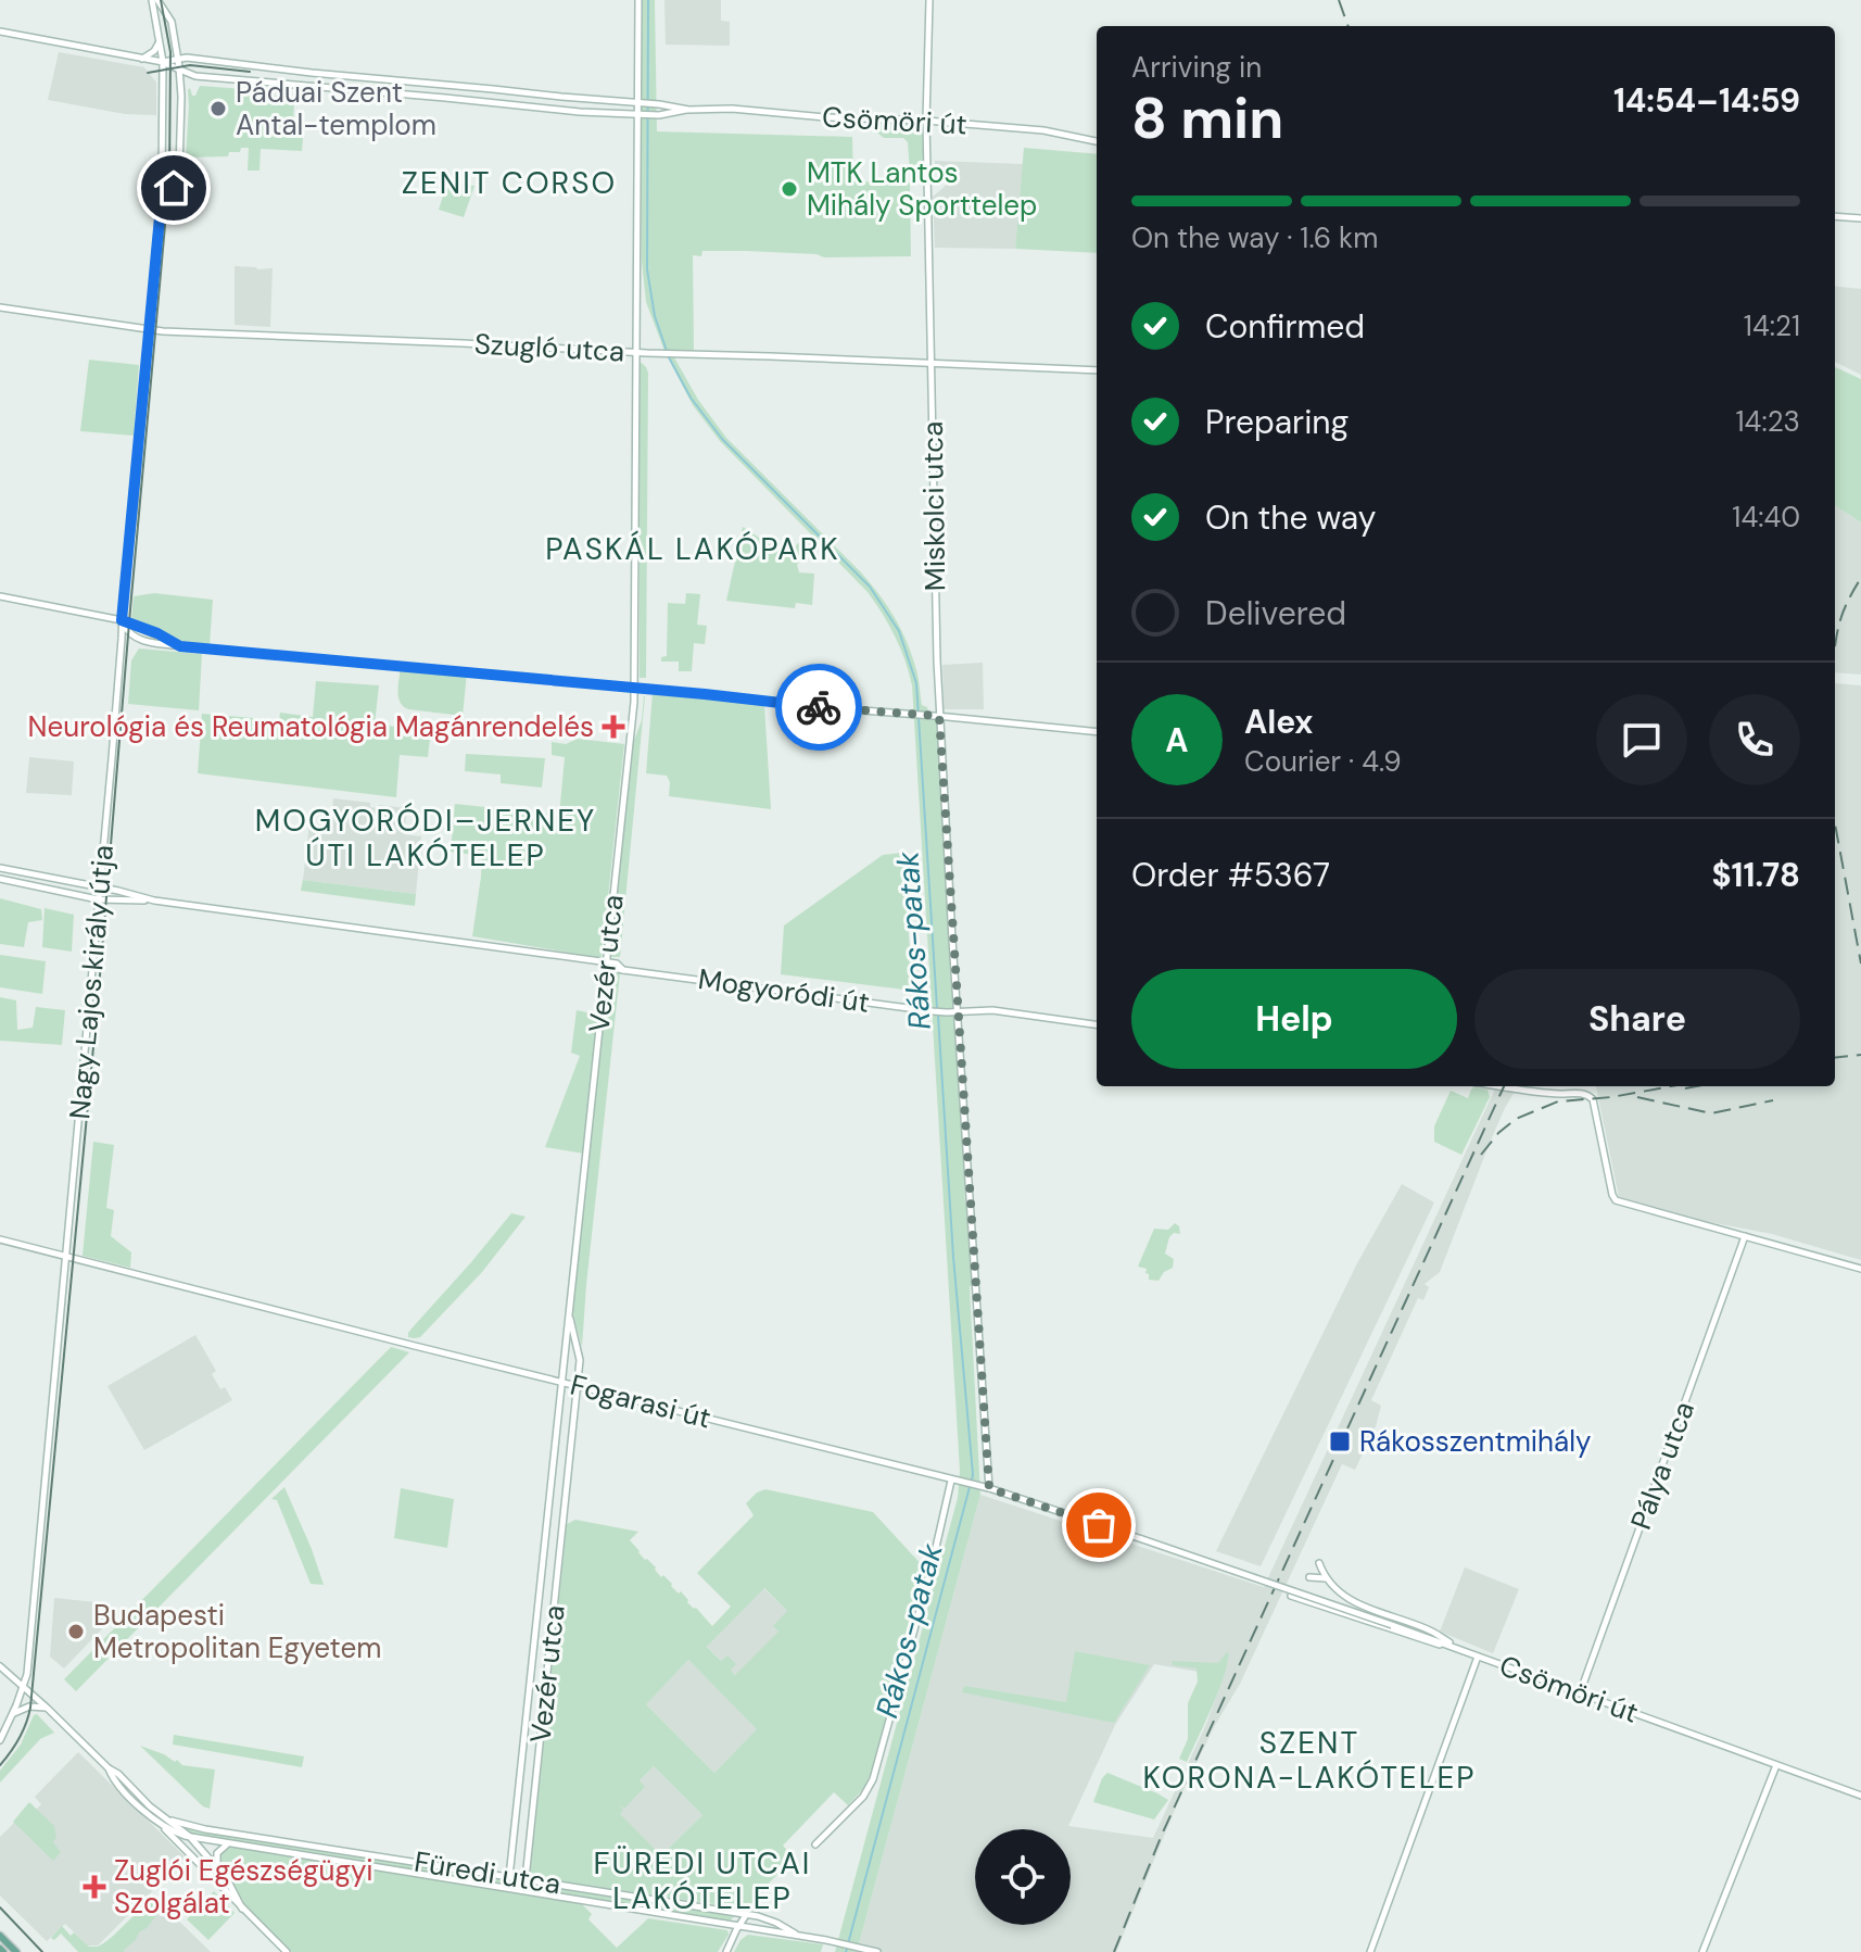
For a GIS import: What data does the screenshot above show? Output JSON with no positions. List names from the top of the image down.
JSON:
{
  "streets": {
    "street": [
      "Csömöri út",
      "Szugló utca",
      "Miskolci utca",
      "Vezér utca",
      "Nagy Lajos király útja",
      "Mogyoródi út",
      "Fogarasi út",
      "Pálya utca",
      "Füredi utca"
    ]
  },
  "crossings": [
    ["Csömöri út", "Miskolci utca"],
    ["Csömöri út", "Vezér utca"],
    ["Csömöri út", "Fogarasi út"],
    ["Csömöri út", "Pálya utca"],
    ["Szugló utca", "Miskolci utca"],
    ["Szugló utca", "Vezér utca"],
    ["Szugló utca", "Nagy Lajos király útja"],
    ["Miskolci utca", "Mogyoródi út"],
    ["Miskolci utca", "Fogarasi út"],
    ["Vezér utca", "Mogyoródi út"],
    ["Vezér utca", "Fogarasi út"],
    ["Vezér utca", "Füredi utca"],
    ["Nagy Lajos király útja", "Mogyoródi út"],
    ["Nagy Lajos király útja", "Fogarasi út"]
  ],
  "districts": [
    "ZENIT CORSO",
    "PASKÁL LAKÓPARK",
    "MOGYORÓDI–JERNEY ÚTI LAKÓTELEP",
    "SZENT KORONA-LAKÓTELEP",
    "FÜREDI UTCAI LAKÓTELEP"
  ],
  "water": ["Rákos-patak"],
  "places": {
    "other": ["Páduai Szent Antal-templom", "MTK Lantos Mihály Sporttelep", "Budapesti Metropolitan Egyetem"],
    "health": ["Neurológia és Reumatológia Magánrendelés", "Zuglói Egészségügyi Szolgálat"],
    "transit": ["Rákosszentmihály"]
  },
  "page": {
    "heading": ["8 min", "Arriving in", "14:54–14:59"],
    "panel": [
      "Alex",
      "Courier · 4.9",
      "Order #5367",
      "$11.78"
    ],
    "bar": "On the way · 1.6 km",
    "list": [
      ["Confirmed", "14:21"],
      ["Preparing", "14:23"],
      ["On the way", "14:40"],
      "Delivered"
    ],
    "round": "A",
    "buttons": ["Help", "Share"]
  }
}
